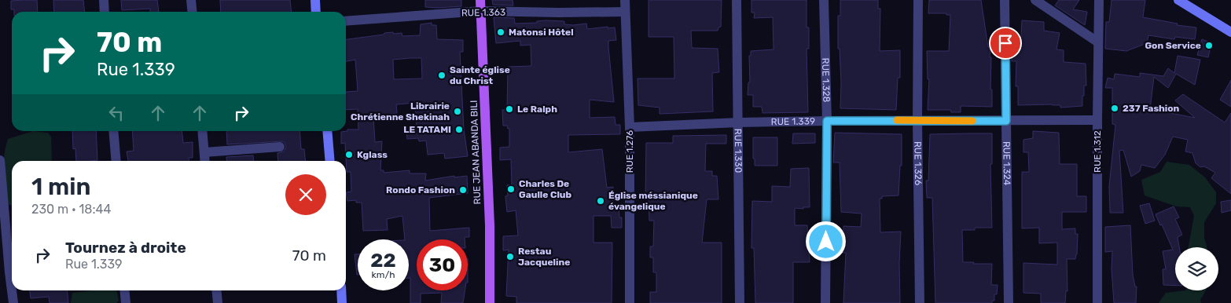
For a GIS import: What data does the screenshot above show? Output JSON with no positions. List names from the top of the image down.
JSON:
{
  "streets": {
    "main road": ["RUE JEAN ABANDA BILI"],
    "street": [
      "RUE 1.363",
      "RUE 1.328",
      "RUE 1.339",
      "RUE 1.276",
      "RUE 1.330",
      "RUE 1.312",
      "RUE 1.326",
      "RUE 1.324"
    ]
  },
  "crossings": [
    ["RUE 1.363", "RUE 1.276"],
    ["RUE 1.363", "RUE JEAN ABANDA BILI"],
    ["RUE 1.328", "RUE 1.339"],
    ["RUE 1.339", "RUE 1.276"],
    ["RUE 1.339", "RUE 1.330"],
    ["RUE 1.339", "RUE 1.312"],
    ["RUE 1.339", "RUE 1.326"],
    ["RUE 1.339", "RUE 1.324"]
  ],
  "places": [
    "Matonsi Hôtel",
    "Gon Service",
    "Sainte église du Christ",
    "237 Fashion",
    "Le Ralph",
    "Librairie Chrétienne Shekinah",
    "LE TATAMI",
    "Kglass",
    "Charles De Gaulle Club",
    "Rondo Fashion",
    "Église méssianique évangelique",
    "Restau Jacqueline"
  ],
  "page": {
    "turn": ["70 m", "Rue 1.339"],
    "heading": ["1 min", "230 m · 18:44"],
    "list": [
      {
        "name": "Tournez à droite",
        "note": "Rue 1.339",
        "value": "70 m"
      }
    ],
    "speed": "22 km/h",
    "limit": "30"
  }
}
